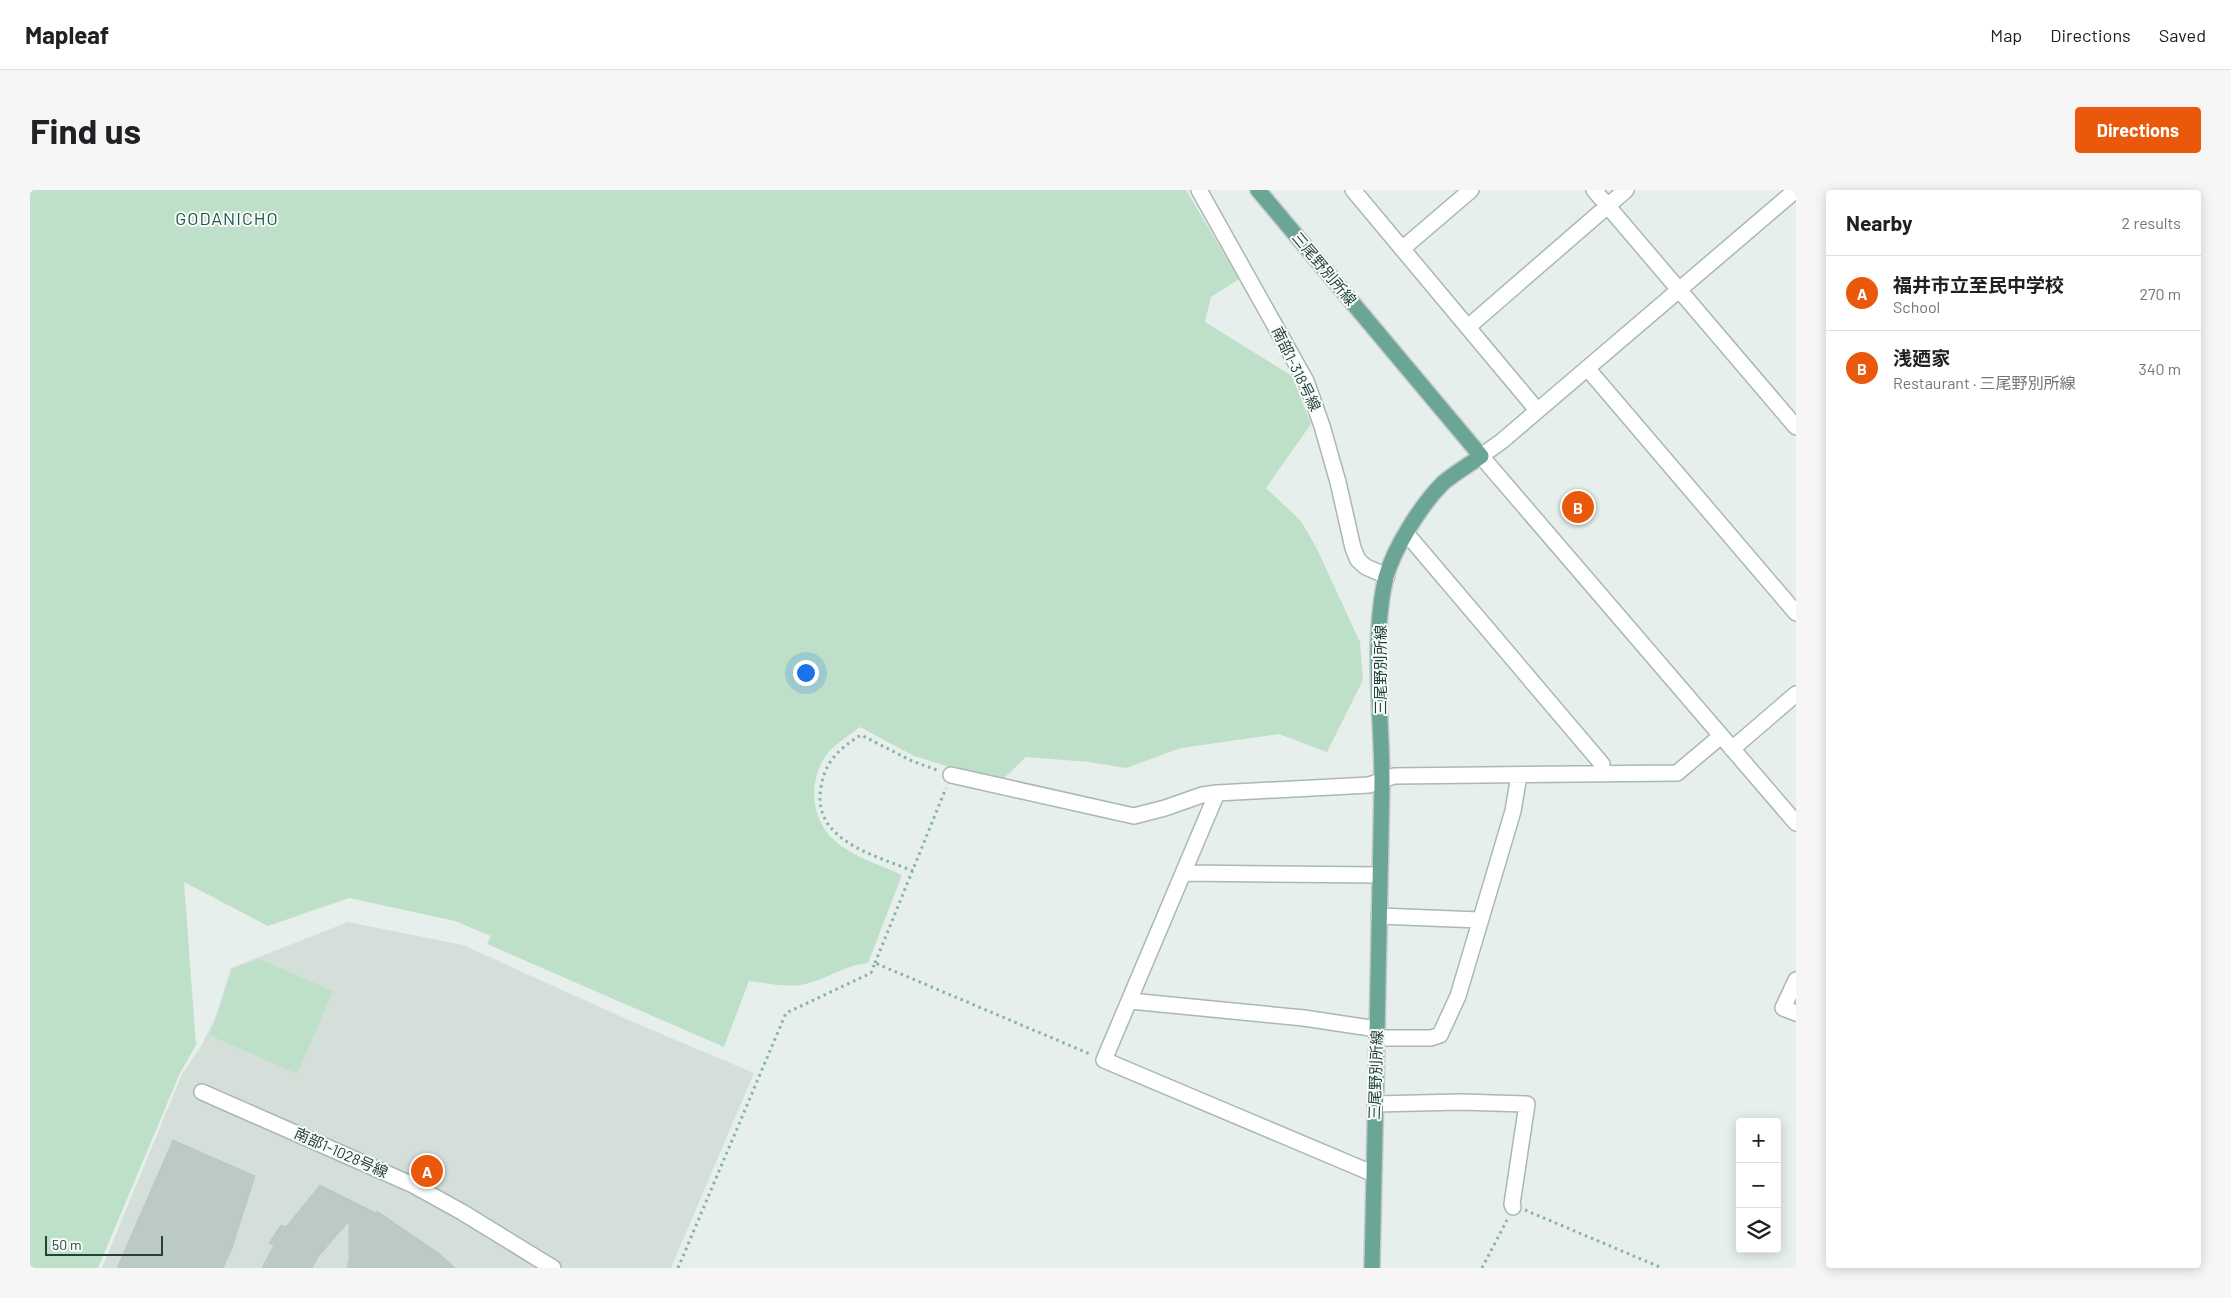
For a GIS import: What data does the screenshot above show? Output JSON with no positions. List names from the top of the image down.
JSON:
{
  "streets": {
    "main road": ["三尾野別所線"],
    "street": ["南部1-318号線", "南部1-1028号線"]
  },
  "crossings": [
    ["三尾野別所線", "南部1-318号線"]
  ],
  "districts": ["GODANICHO"],
  "scale_bar": "50 m",
  "page": {
    "header": "Mapleaf",
    "nav": ["Map", "Directions", "Saved"],
    "buttons": "Directions",
    "title": "Find us",
    "heading": ["Nearby", "2 results"],
    "list": [
      {
        "mark": "A",
        "name": "福井市立至民中学校",
        "note": "School",
        "value": "270 m"
      },
      {
        "mark": "B",
        "name": "浅廼家",
        "note": "Restaurant · 三尾野別所線",
        "value": "340 m"
      }
    ],
    "pins": ["B", "A"],
    "map_buttons": ["+", "−"],
    "scale": "50 m"
  }
}
